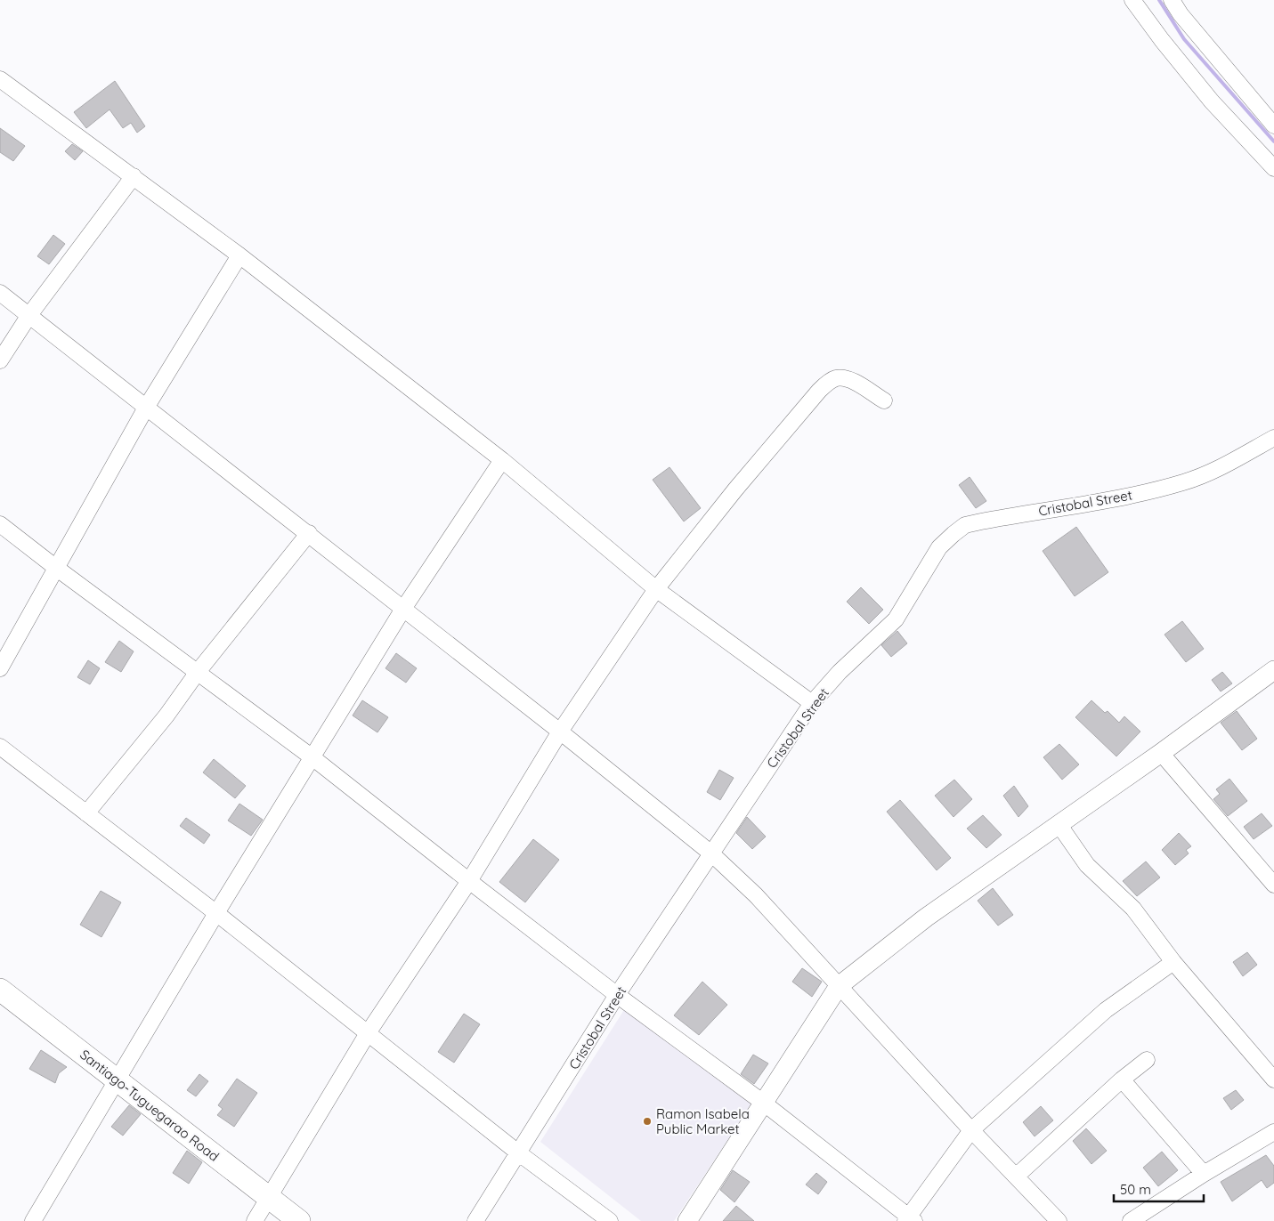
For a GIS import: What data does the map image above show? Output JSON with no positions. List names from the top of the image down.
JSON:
{
  "streets": {
    "highway": ["Santiago-Tuguegarao Road"],
    "street": ["Cristobal Street"]
  },
  "places": ["Ramon Isabela Public Market"],
  "scale_bar": "50 m"
}
